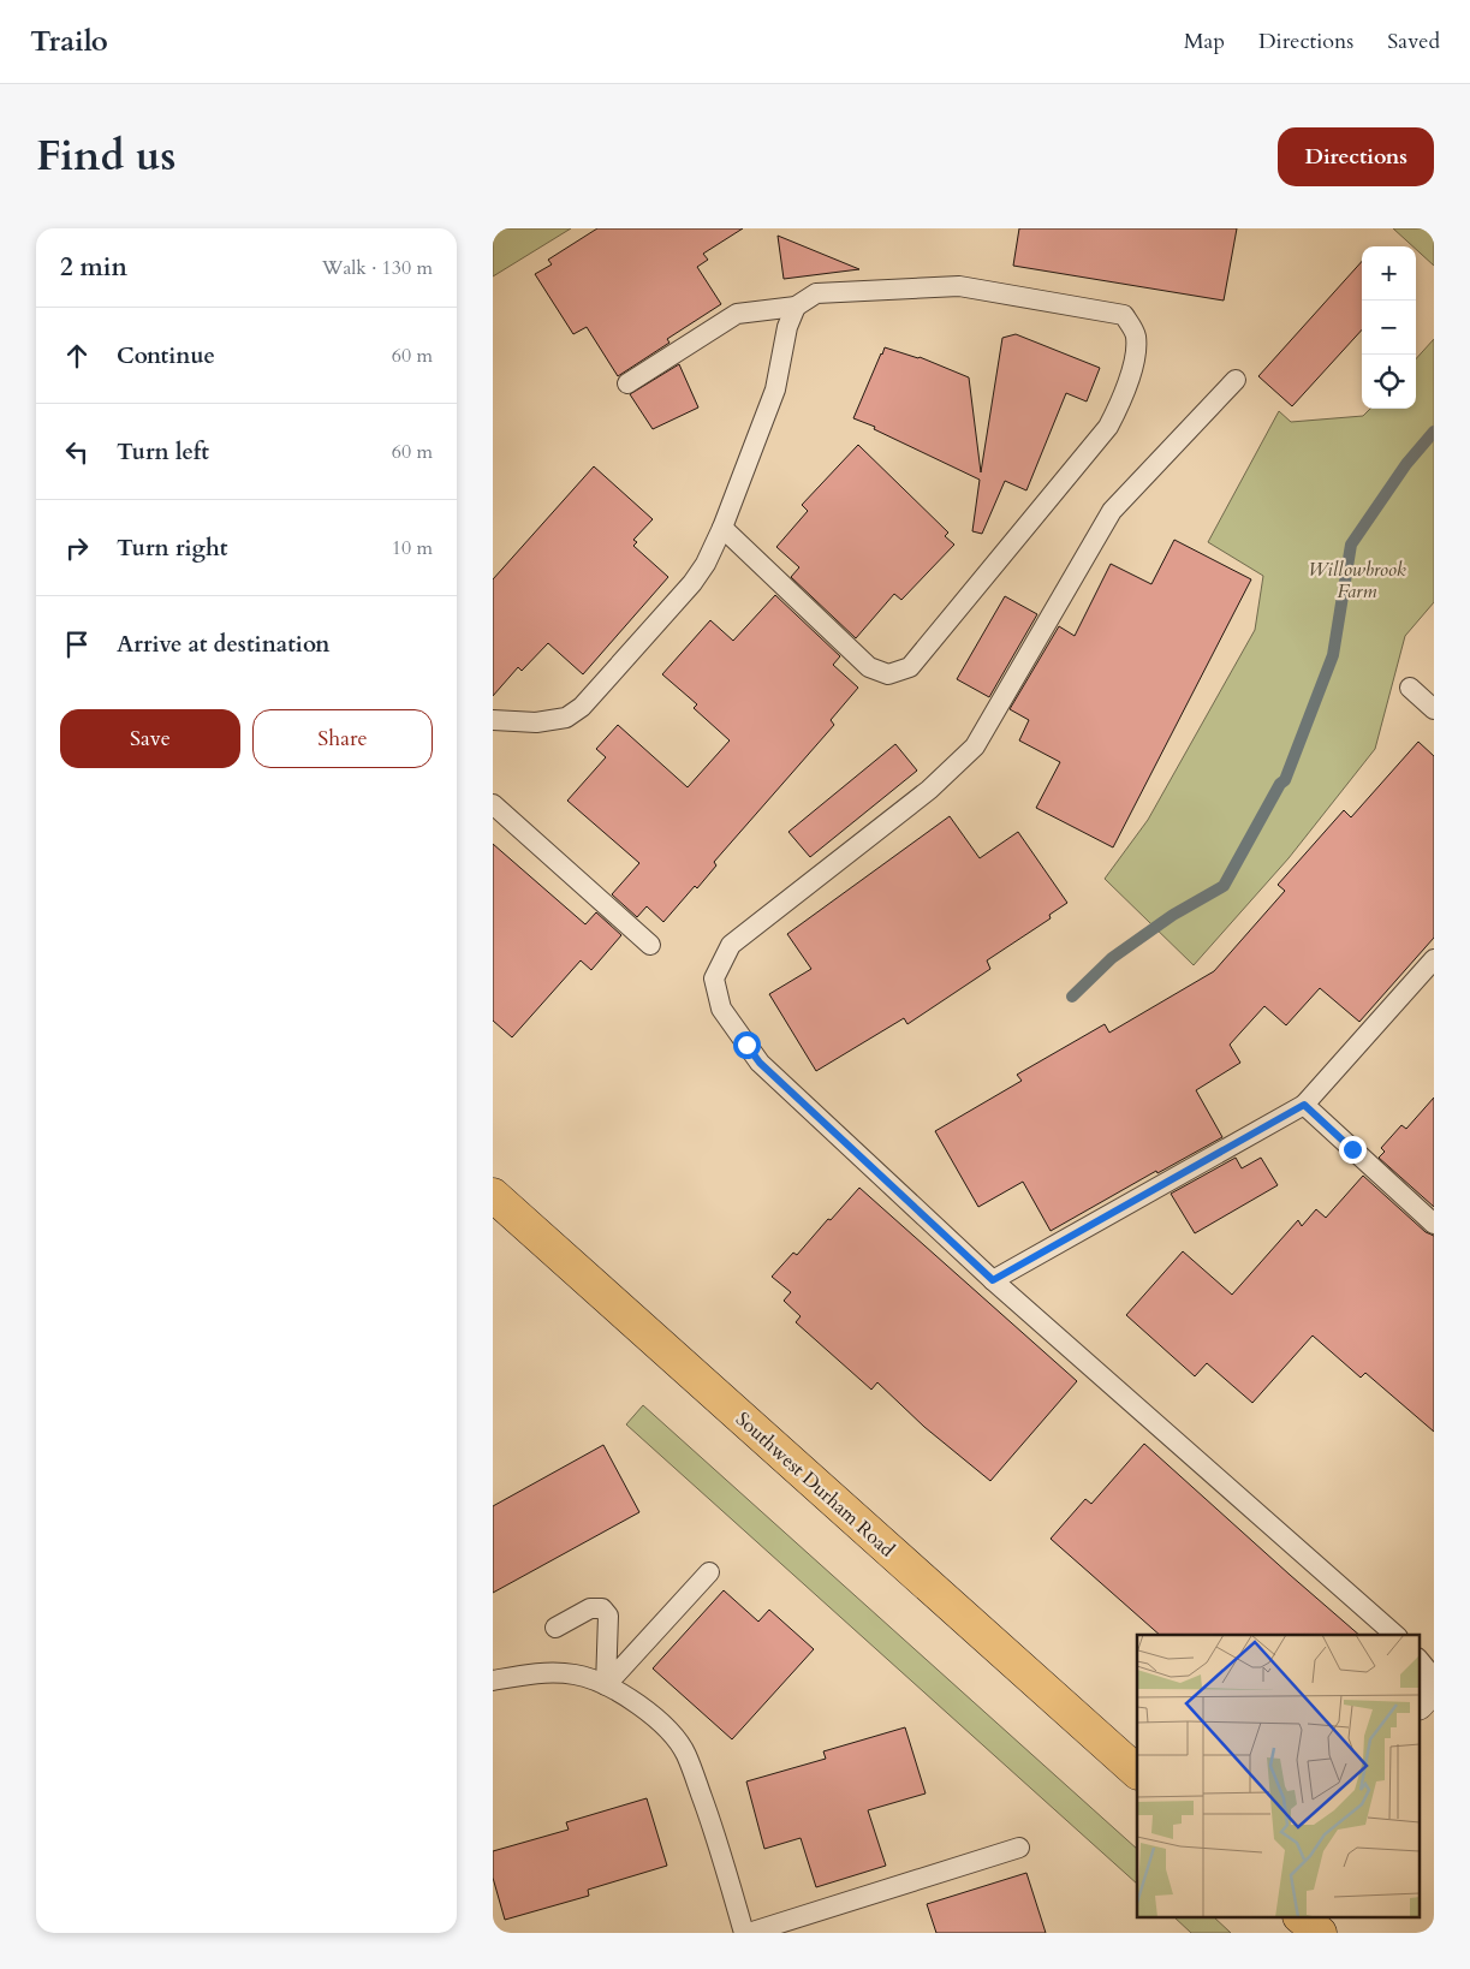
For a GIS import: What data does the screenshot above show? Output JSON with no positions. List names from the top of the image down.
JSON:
{
  "streets": {
    "main road": ["Southwest Durham Road"]
  },
  "parks": ["Willowbrook Farm"],
  "page": {
    "header": "Trailo",
    "nav": ["Map", "Directions", "Saved"],
    "title": "Find us",
    "buttons": [
      "Directions",
      ["Save", "Share"]
    ],
    "heading": ["2 min", "Walk · 130 m"],
    "map_buttons": ["+", "−"],
    "list": [
      ["Continue", "60 m"],
      ["Turn left", "60 m"],
      ["Turn right", "10 m"],
      "Arrive at destination"
    ]
  }
}
